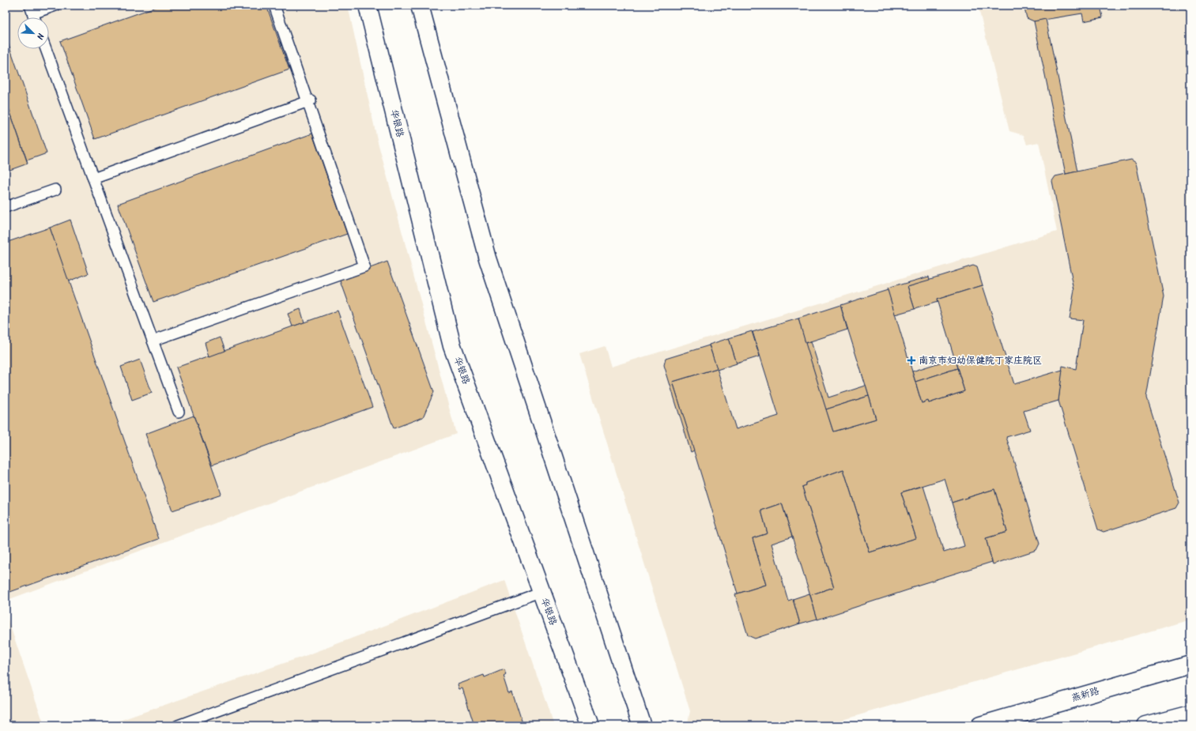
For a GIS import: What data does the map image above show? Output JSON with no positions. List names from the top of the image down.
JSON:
{
  "streets": {
    "main road": ["华银路", "燕新路"]
  },
  "places": {
    "health": ["南京市妇幼保健院丁家庄院区"]
  },
  "north": "bottom right"
}
